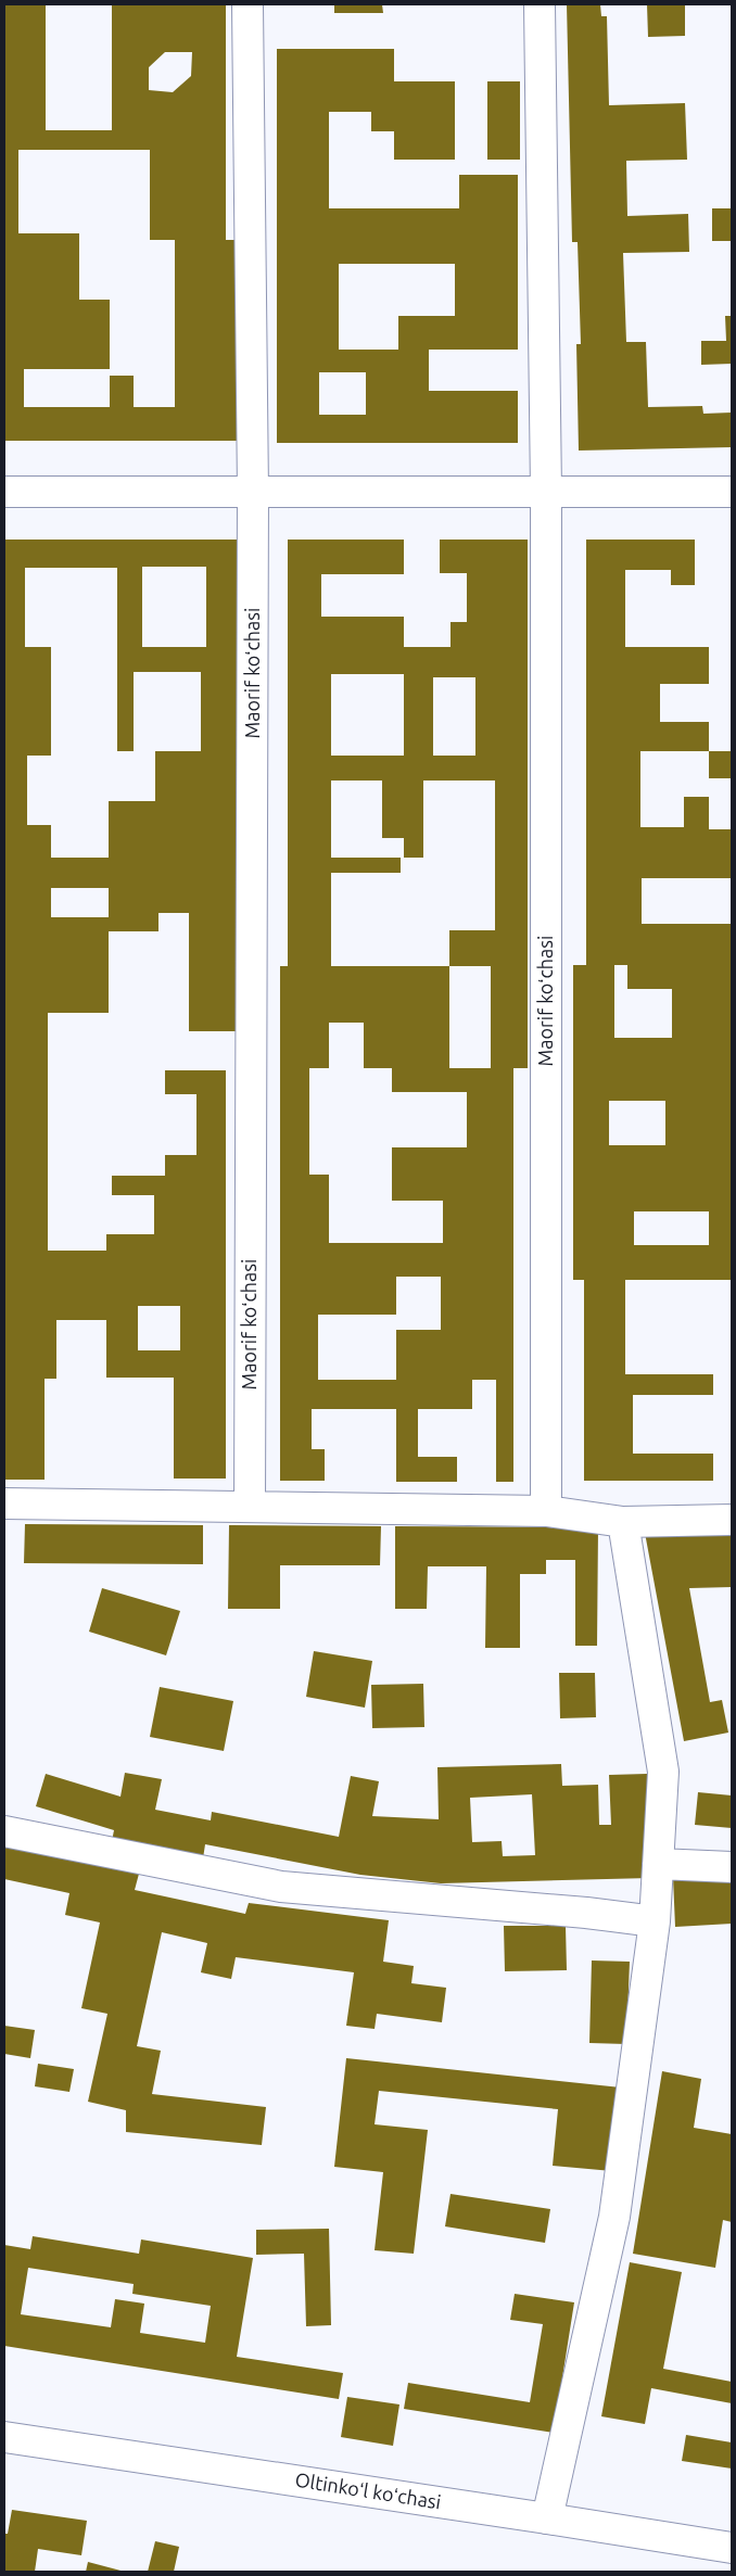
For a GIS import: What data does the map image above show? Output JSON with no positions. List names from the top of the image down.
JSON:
{
  "streets": {
    "street": ["Maorif koʻchasi", "Oltinkoʻl koʻchasi"]
  }
}
